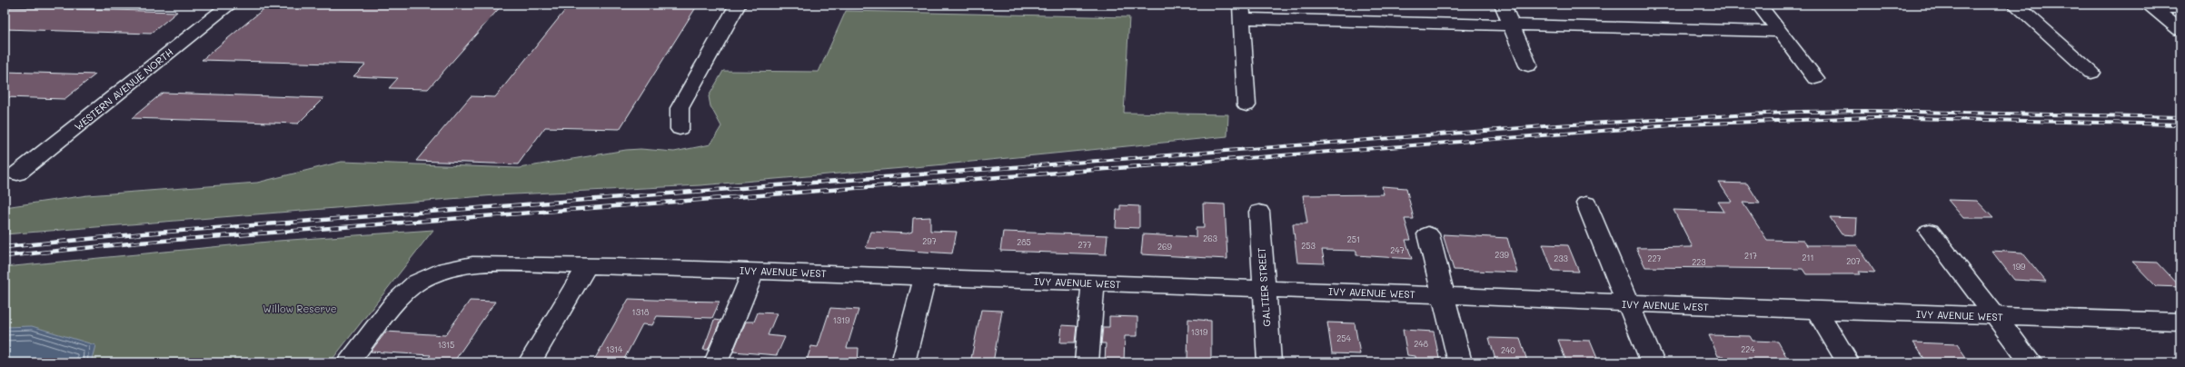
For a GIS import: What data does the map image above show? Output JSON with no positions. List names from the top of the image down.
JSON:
{
  "streets": {
    "street": ["WESTERN AVENUE NORTH", "IVY AVENUE WEST", "GALTIER STREET"]
  },
  "crossings": [
    ["IVY AVENUE WEST", "GALTIER STREET"]
  ],
  "parks": ["Willow Reserve"],
  "house_numbers": [
    "263",
    "251",
    "297",
    "285",
    "277",
    "253",
    "269",
    "247",
    "239",
    "217",
    "211",
    "233",
    "227",
    "207",
    "223",
    "199",
    "1318",
    "1319",
    "1319",
    "254",
    "248",
    "1315",
    "1314",
    "224",
    "240"
  ]
}
